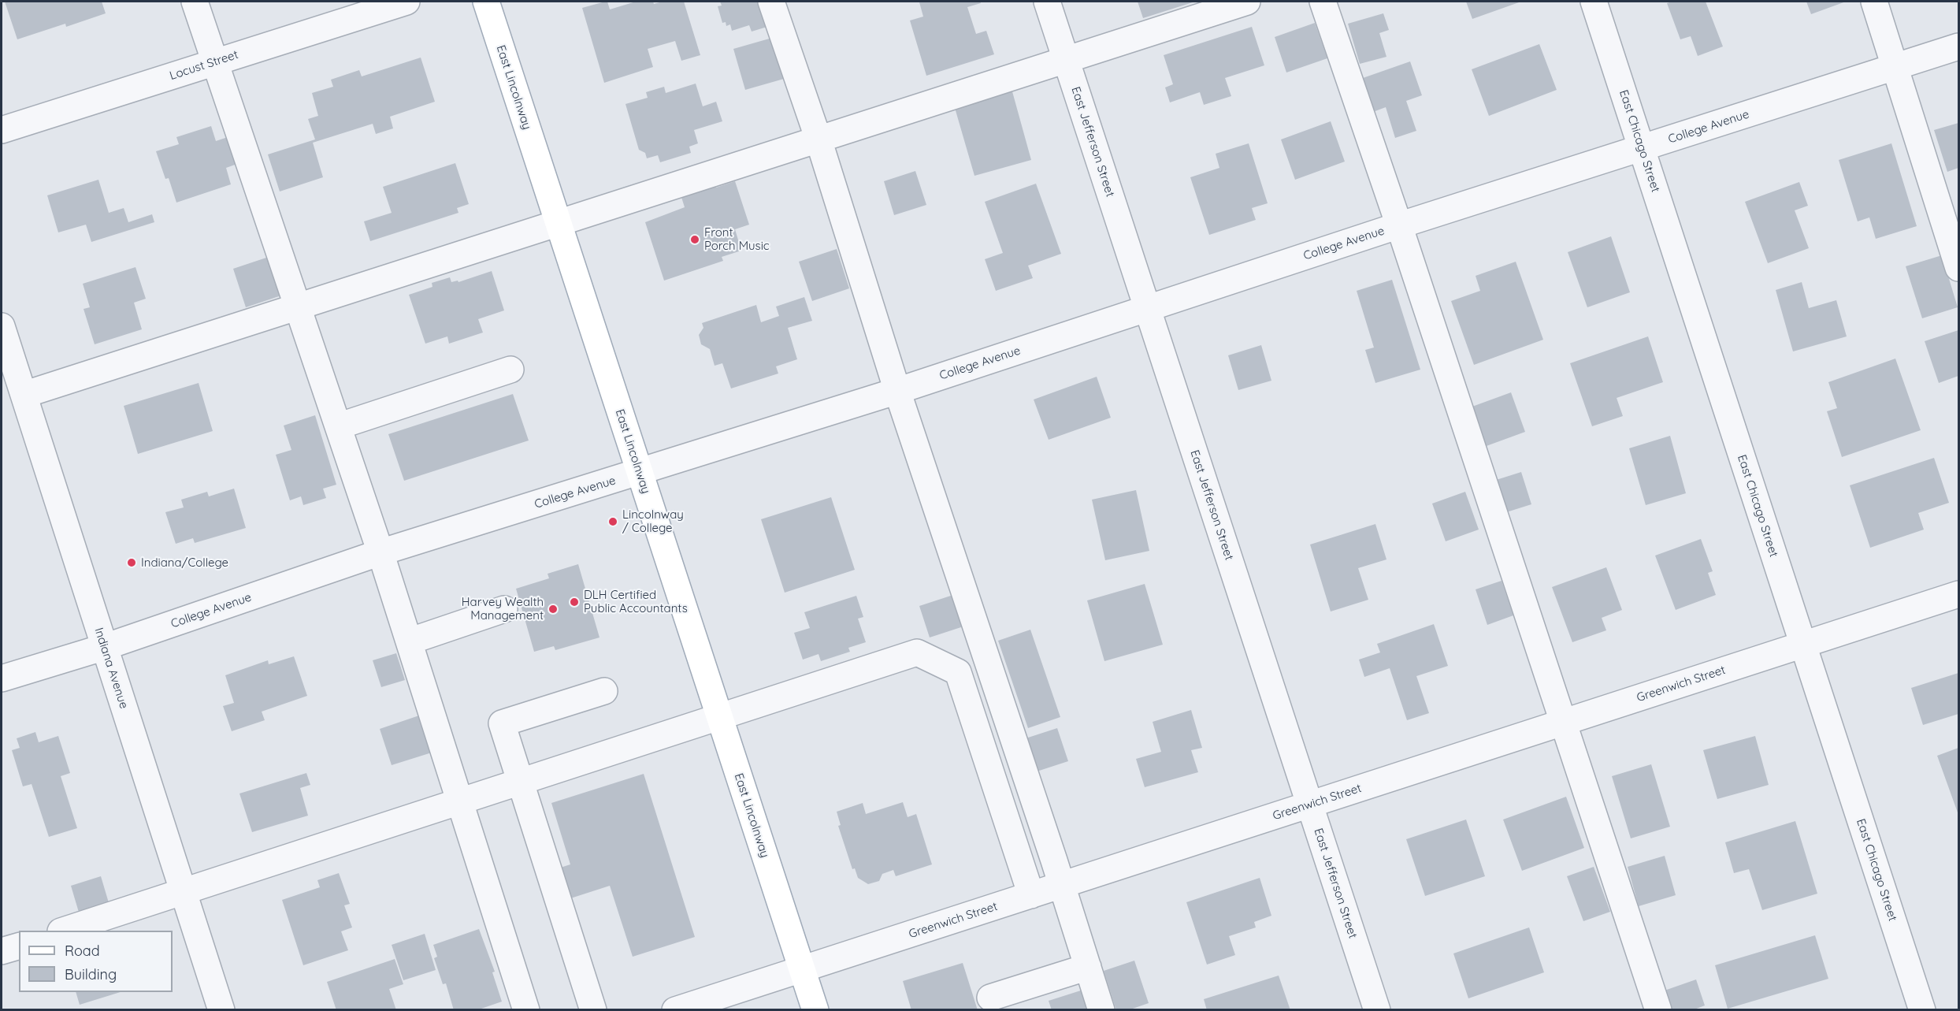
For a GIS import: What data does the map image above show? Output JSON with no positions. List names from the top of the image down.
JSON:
{
  "streets": {
    "main road": ["East Lincolnway"],
    "street": [
      "Locust Street",
      "College Avenue",
      "East Chicago Street",
      "East Jefferson Street",
      "Indiana Avenue",
      "Greenwich Street"
    ]
  },
  "crossings": [
    ["East Lincolnway", "College Avenue"],
    ["East Lincolnway", "Greenwich Street"],
    ["College Avenue", "East Chicago Street"],
    ["College Avenue", "East Jefferson Street"],
    ["College Avenue", "Indiana Avenue"],
    ["East Chicago Street", "Greenwich Street"],
    ["East Jefferson Street", "Greenwich Street"]
  ],
  "places": [
    "Front Porch Music",
    "Lincolnway / College",
    "Indiana/College",
    "DLH Certified Public Accountants",
    "Harvey Wealth Management"
  ],
  "legend": ["Road", "Building"]
}
